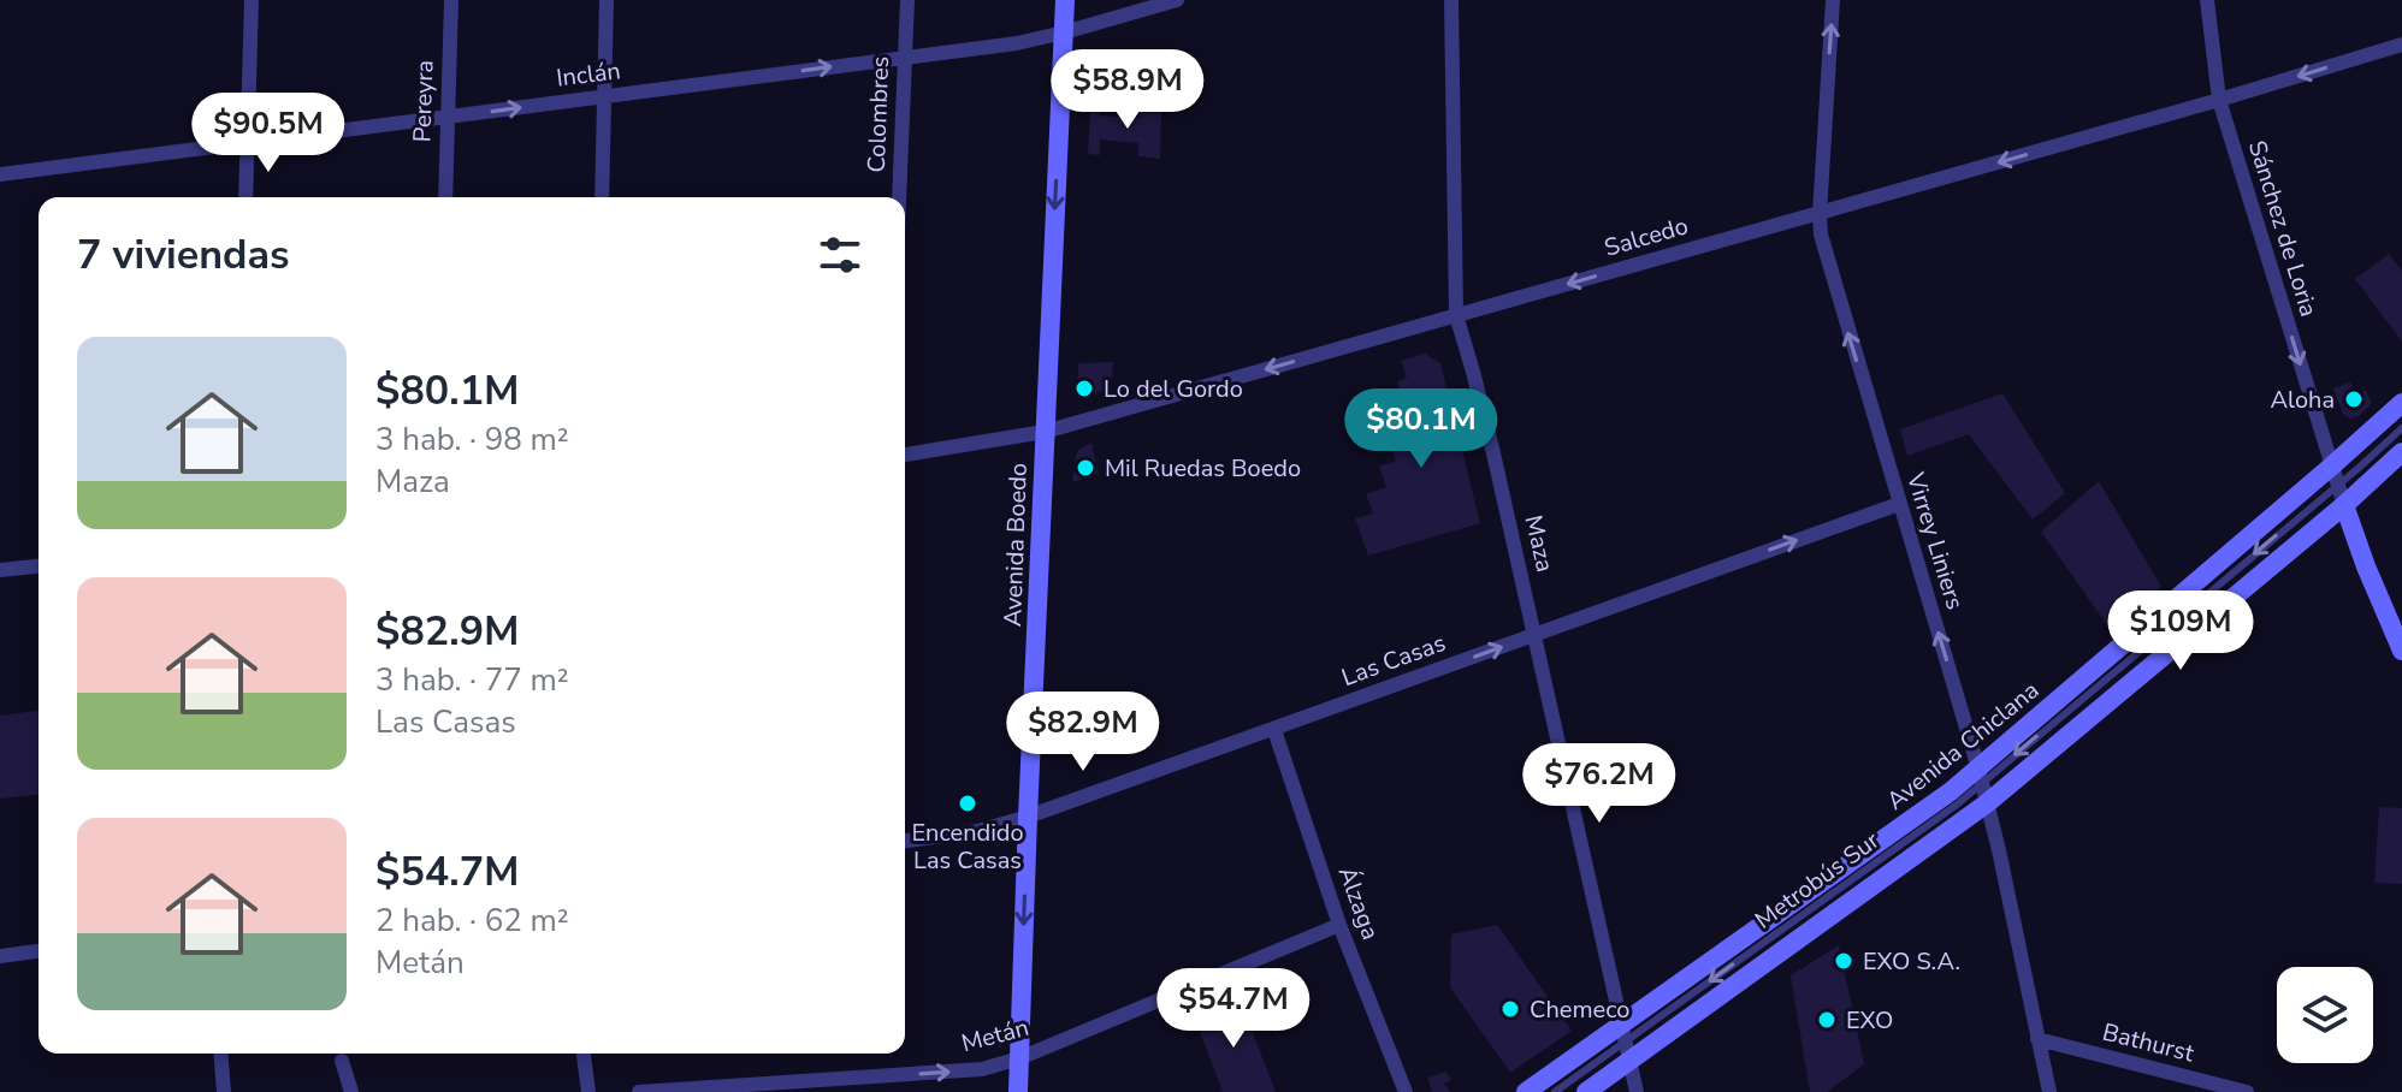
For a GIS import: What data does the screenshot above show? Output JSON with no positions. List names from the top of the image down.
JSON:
{
  "streets": {
    "main road": ["Avenida Boedo", "Avenida Chiclana"],
    "street": [
      "Inclán",
      "Pereyra",
      "Colombres",
      "Sánchez de Loria",
      "Salcedo",
      "Virrey Liniers",
      "Maza",
      "Las Casas",
      "Álzaga",
      "Metán",
      "Bathurst"
    ]
  },
  "crossings": [
    ["Inclán", "Pereyra"],
    ["Inclán", "Colombres"],
    ["Inclán", "Avenida Boedo"],
    ["Sánchez de Loria", "Salcedo"],
    ["Sánchez de Loria", "Avenida Chiclana"],
    ["Salcedo", "Virrey Liniers"],
    ["Salcedo", "Maza"],
    ["Salcedo", "Avenida Boedo"],
    ["Virrey Liniers", "Las Casas"],
    ["Virrey Liniers", "Avenida Chiclana"],
    ["Virrey Liniers", "Bathurst"],
    ["Maza", "Las Casas"],
    ["Maza", "Avenida Chiclana"],
    ["Avenida Boedo", "Las Casas"],
    ["Avenida Boedo", "Metán"],
    ["Las Casas", "Álzaga"],
    ["Álzaga", "Metán"]
  ],
  "one_way": [
    "Inclán",
    "Sánchez de Loria",
    "Salcedo",
    "Virrey Liniers",
    "Avenida Boedo",
    "Las Casas",
    "Metán"
  ],
  "places": [
    "Lo del Gordo",
    "Aloha",
    "Mil Ruedas Boedo",
    "Encendido Las Casas",
    "EXO S.A.",
    "Chemeco",
    "EXO"
  ],
  "page": {
    "price": [
      "$58.9M",
      "$90.5M",
      "$80.1M",
      "$109M",
      "$82.9M",
      "$76.2M",
      "$54.7M"
    ],
    "heading": "7 viviendas",
    "list": [
      {
        "name": "$80.1M",
        "note": "3 hab. · 98 m² · Maza"
      },
      {
        "name": "$82.9M",
        "note": "3 hab. · 77 m² · Las Casas"
      },
      {
        "name": "$54.7M",
        "note": "2 hab. · 62 m² · Metán"
      }
    ]
  }
}
